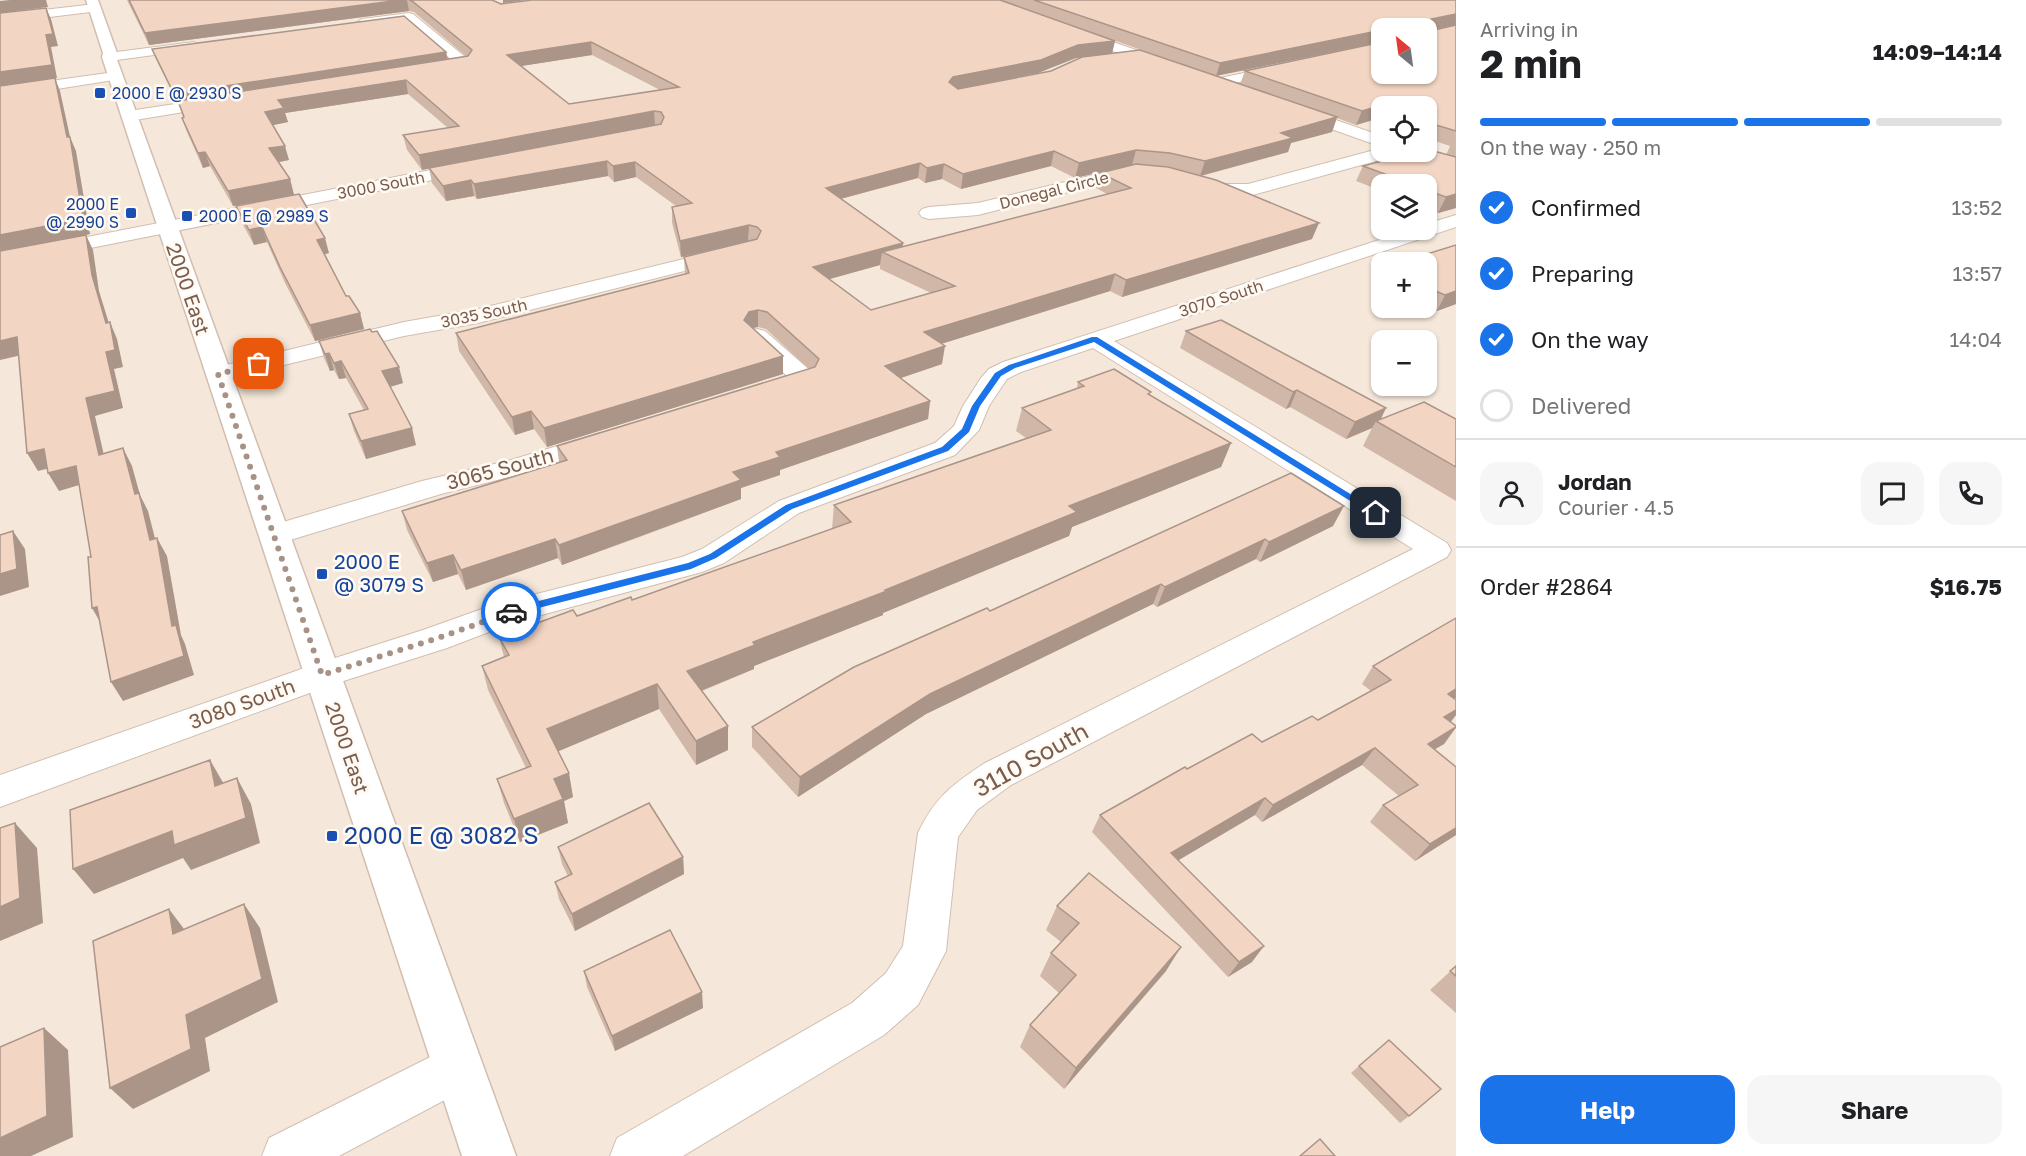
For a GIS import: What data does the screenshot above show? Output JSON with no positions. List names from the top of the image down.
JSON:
{
  "streets": {
    "street": [
      "3000 South",
      "Donegal Circle",
      "2000 East",
      "3070 South",
      "3035 South",
      "3065 South",
      "3080 South",
      "3110 South"
    ]
  },
  "crossings": [
    ["3000 South", "2000 East"],
    ["2000 East", "3035 South"],
    ["2000 East", "3065 South"],
    ["2000 East", "3080 South"],
    ["3070 South", "3080 South"],
    ["3070 South", "3110 South"]
  ],
  "places": {
    "transit": [
      "2000 E @ 2930 S",
      "2000 E @ 2990 S",
      "2000 E @ 2989 S",
      "2000 E @ 3079 S",
      "2000 E @ 3082 S"
    ]
  },
  "north": "top left",
  "page": {
    "heading": ["2 min", "Arriving in", "14:09–14:14"],
    "panel": [
      "Jordan",
      "Courier · 4.5",
      "Order #2864",
      "$16.75"
    ],
    "map_buttons": ["+", "−"],
    "bar": "On the way · 250 m",
    "list": [
      ["Confirmed", "13:52"],
      ["Preparing", "13:57"],
      ["On the way", "14:04"],
      "Delivered"
    ],
    "buttons": ["Help", "Share"]
  }
}
